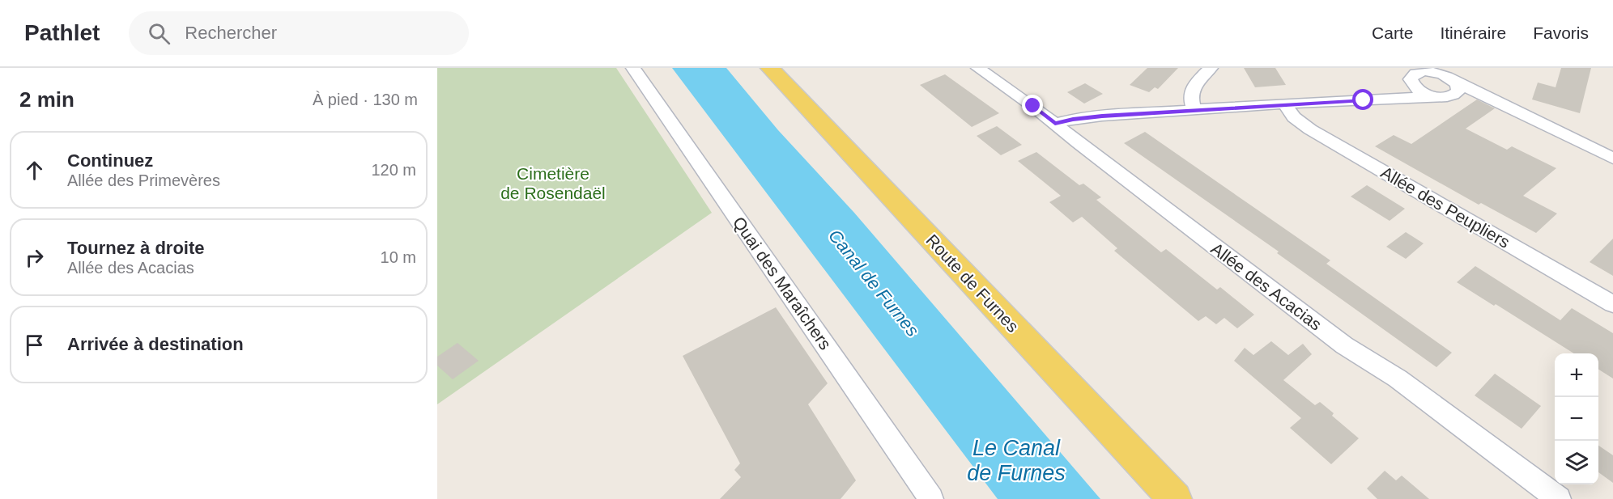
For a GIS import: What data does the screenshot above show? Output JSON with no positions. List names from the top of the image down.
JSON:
{
  "streets": {
    "main road": ["Route de Furnes"],
    "street": ["Allée des Peupliers", "Quai des Maraîchers", "Allée des Acacias"]
  },
  "water": ["Canal de Furnes", "Le Canal de Furnes"],
  "parks": ["Cimetière de Rosendaël"],
  "page": {
    "header": "Pathlet",
    "search": "Rechercher",
    "nav": ["Carte", "Itinéraire", "Favoris"],
    "heading": ["2 min", "À pied · 130 m"],
    "list": [
      ["Continuez", "Allée des Primevères", "120 m"],
      ["Tournez à droite", "Allée des Acacias", "10 m"],
      "Arrivée à destination"
    ],
    "map_buttons": ["+", "−"]
  }
}
